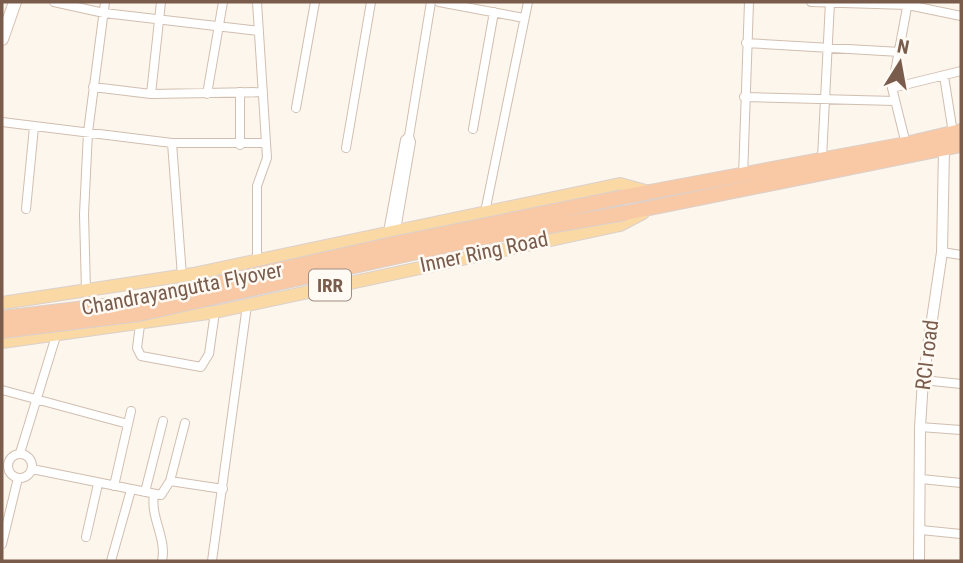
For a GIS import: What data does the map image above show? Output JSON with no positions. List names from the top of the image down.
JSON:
{
  "streets": {
    "highway": ["Inner Ring Road", "IRR", "Chandrayangutta Flyover"],
    "street": ["RCI road"]
  },
  "crossings": [
    ["Inner Ring Road", "Chandrayangutta Flyover"],
    ["Inner Ring Road", "RCI road"]
  ],
  "north": "top"
}
